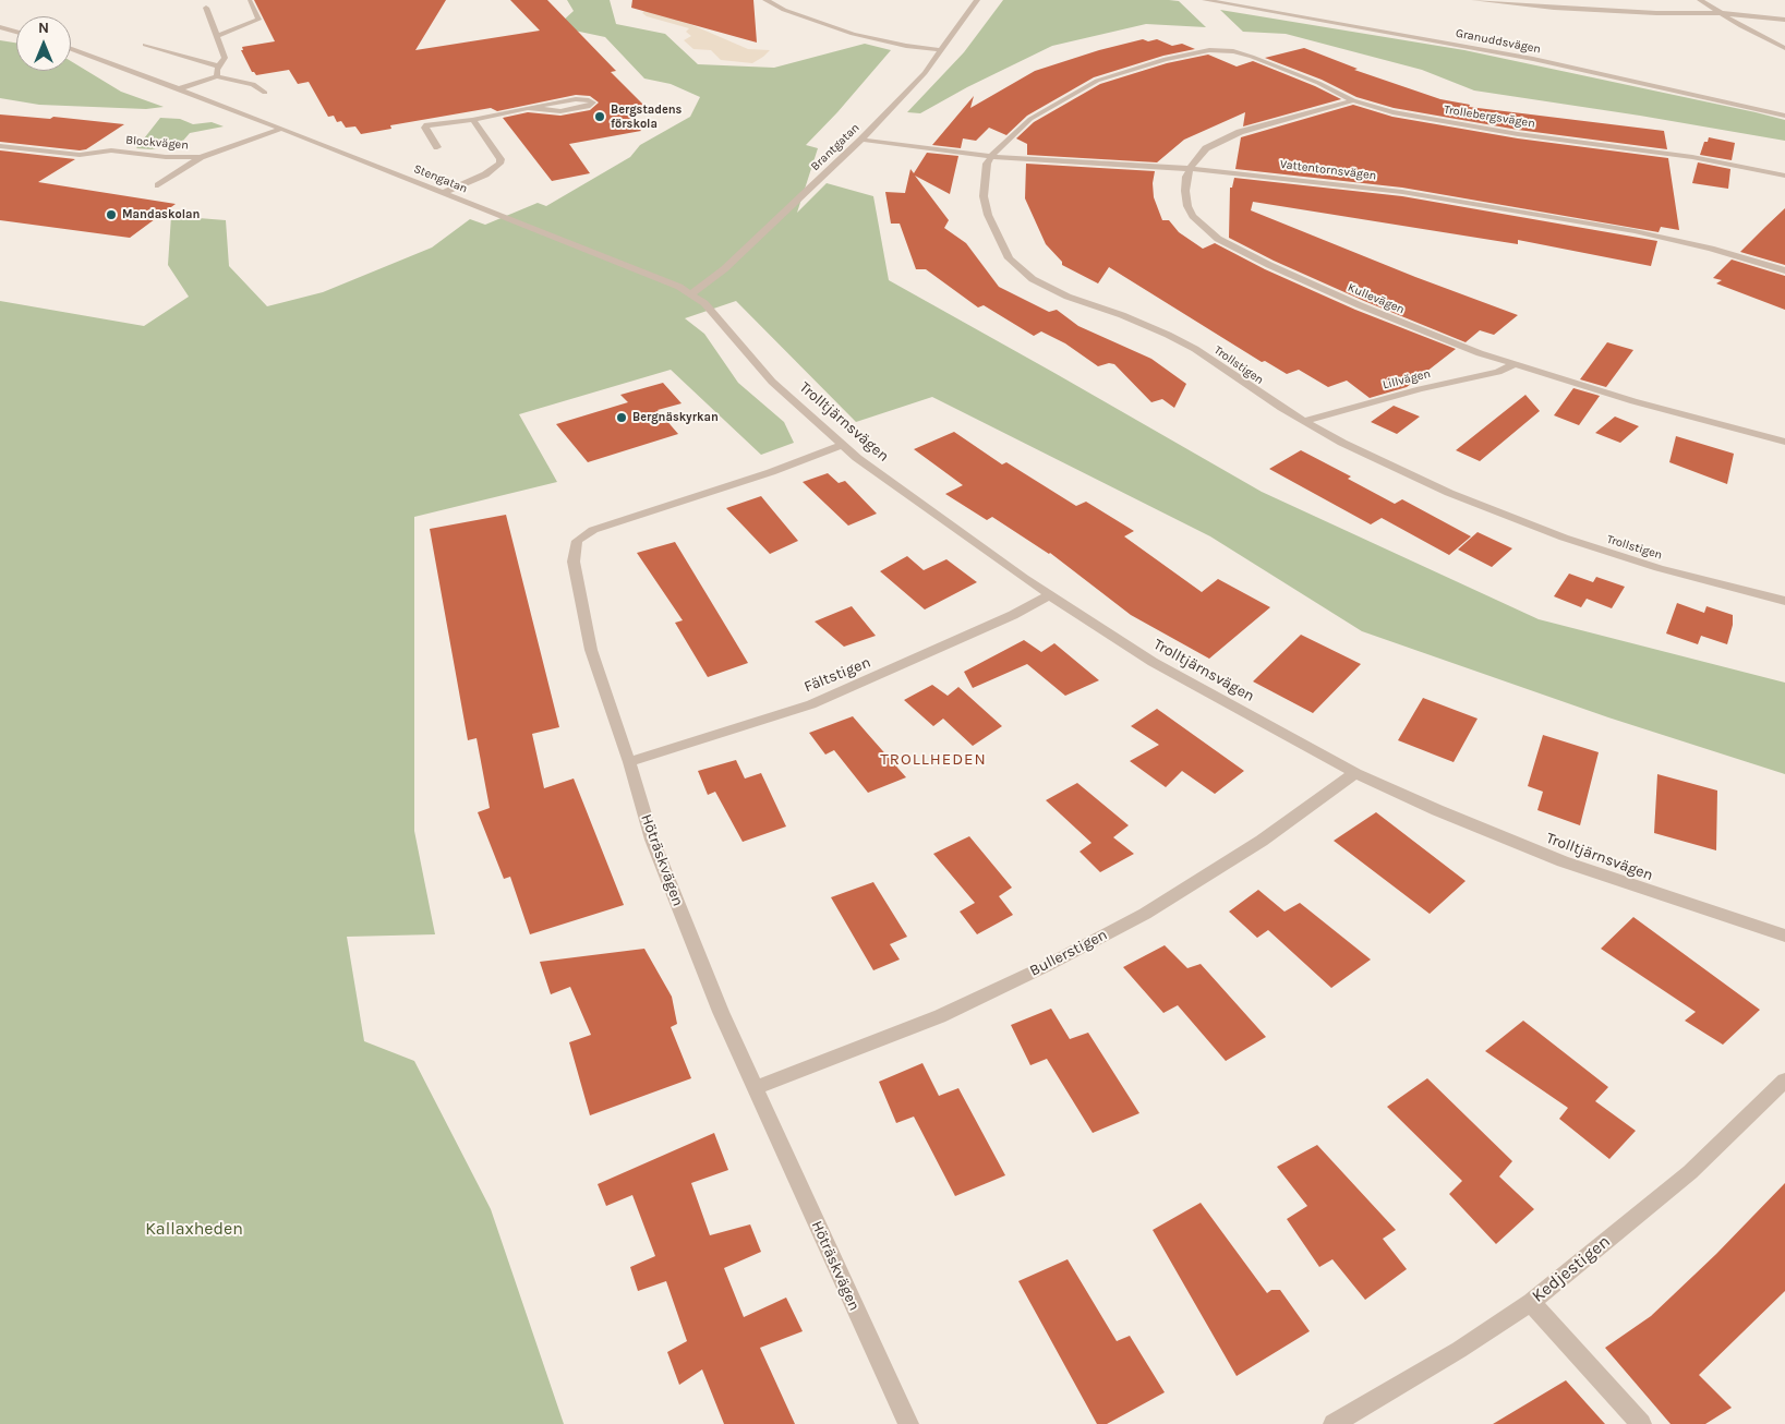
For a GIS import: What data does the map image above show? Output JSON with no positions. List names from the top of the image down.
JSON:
{
  "streets": {
    "street": [
      "Granuddsvägen",
      "Trollebergsvägen",
      "Blockvägen",
      "Brantgatan",
      "Vattentornsvägen",
      "Stengatan",
      "Kullevägen",
      "Trollstigen",
      "Lillvägen",
      "Trolltjärnsvägen",
      "Fältstigen",
      "Höträskvägen",
      "Bullerstigen",
      "Kedjestigen"
    ]
  },
  "crossings": [
    ["Trollebergsvägen", "Trollstigen"],
    ["Brantgatan", "Vattentornsvägen"],
    ["Brantgatan", "Stengatan"],
    ["Brantgatan", "Trolltjärnsvägen"],
    ["Vattentornsvägen", "Kullevägen"],
    ["Vattentornsvägen", "Trollstigen"],
    ["Stengatan", "Trolltjärnsvägen"],
    ["Kullevägen", "Lillvägen"],
    ["Trollstigen", "Lillvägen"],
    ["Trolltjärnsvägen", "Fältstigen"],
    ["Trolltjärnsvägen", "Höträskvägen"],
    ["Trolltjärnsvägen", "Bullerstigen"],
    ["Fältstigen", "Höträskvägen"],
    ["Höträskvägen", "Bullerstigen"]
  ],
  "districts": ["TROLLHEDEN"],
  "parks": ["Kallaxheden"],
  "places": ["Bergstadens förskola", "Mandaskolan", "Bergnäskyrkan"],
  "north": "top"
}
